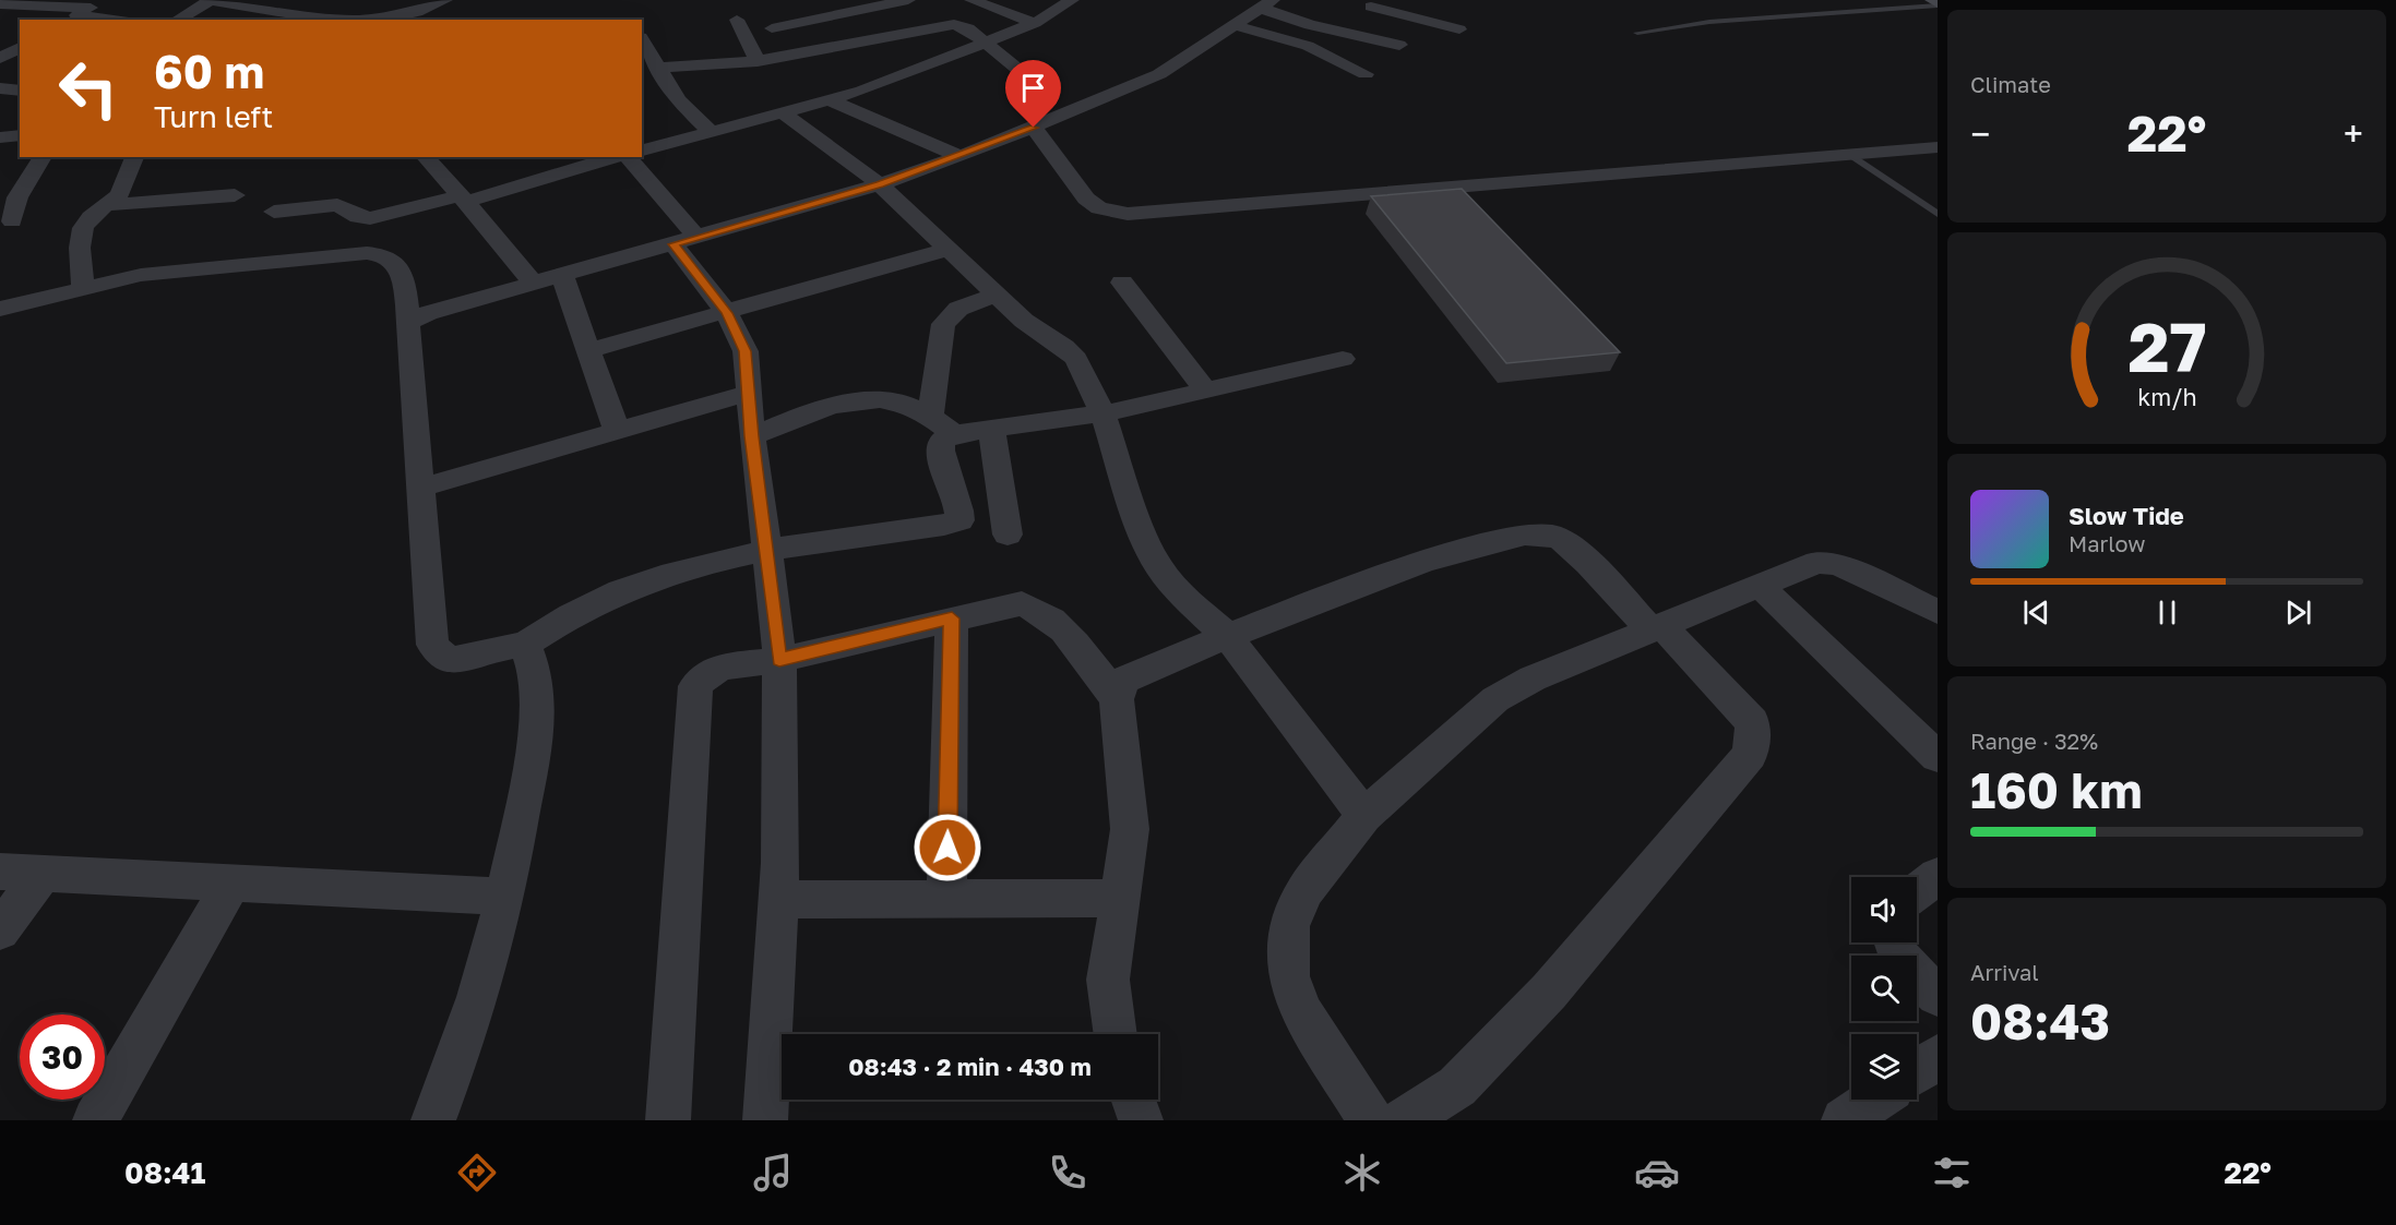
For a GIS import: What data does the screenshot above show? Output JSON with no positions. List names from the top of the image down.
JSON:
{
  "page": {
    "tile": [
      "Climate",
      ["Range · 32%", "160 km"],
      ["Arrival", "08:43"]
    ],
    "turn": ["60 m", "Turn left"],
    "heat": ["−", "22°", "+"],
    "song": ["Slow Tide", "Marlow"],
    "limit": "30",
    "trip": "08:43 · 2 min · 430 m",
    "tabs": ["08:41", "22°"],
    "gauge": ["27", "km/h"]
  }
}
